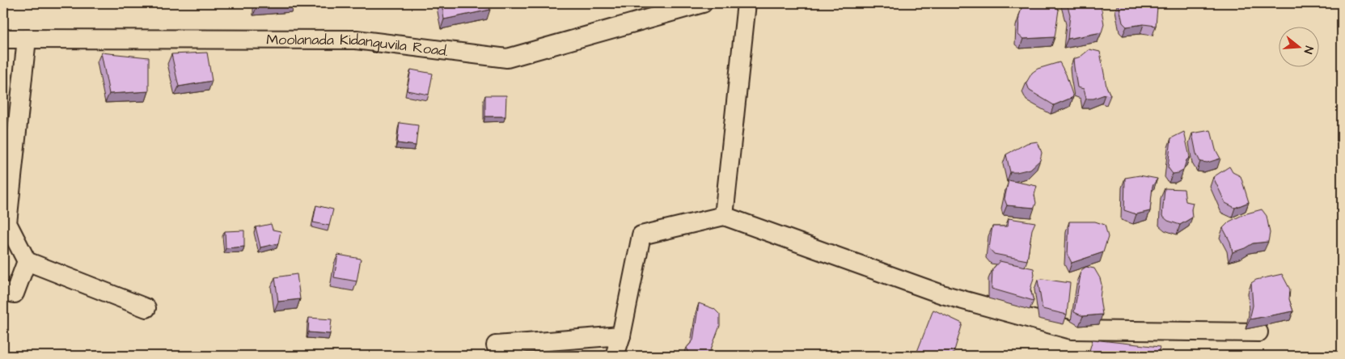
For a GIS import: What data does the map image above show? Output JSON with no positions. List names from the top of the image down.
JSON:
{
  "streets": {
    "street": ["Moolanada Kidanguvila Road."]
  },
  "north": "right"
}
